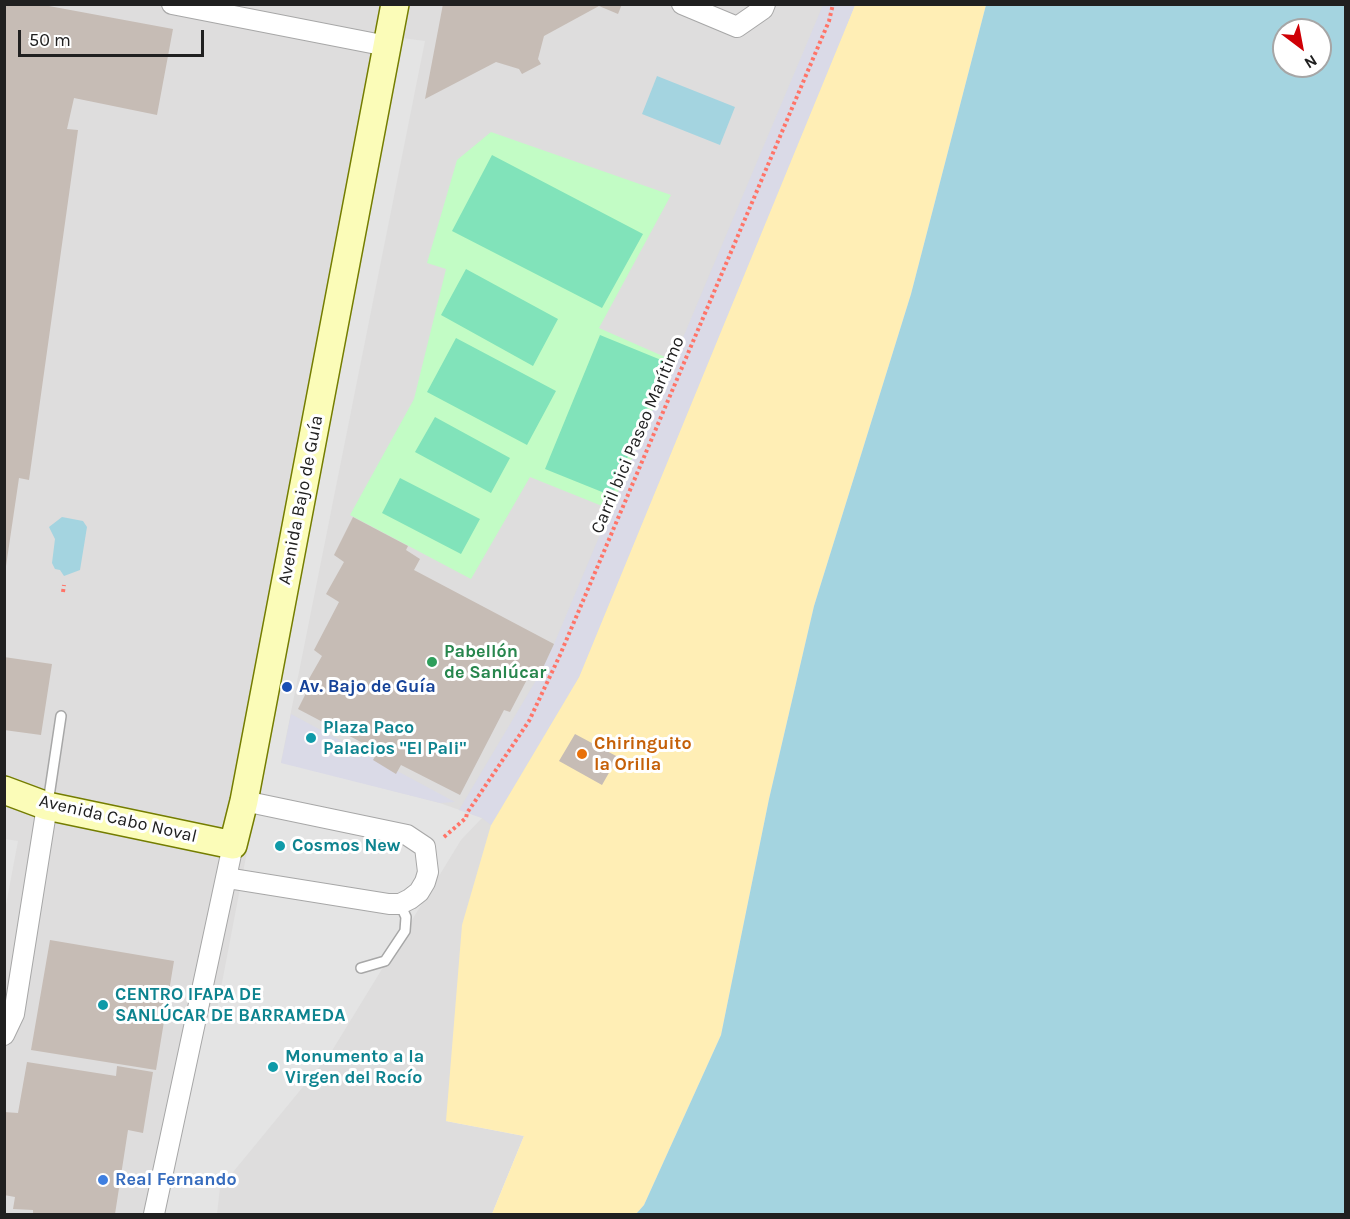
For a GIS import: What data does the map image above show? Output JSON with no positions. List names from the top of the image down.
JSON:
{
  "streets": {
    "street": ["Avenida Bajo de Guía", "Avenida Cabo Noval"],
    "path": ["Carril bici Paseo Marítimo"]
  },
  "crossings": [
    ["Avenida Bajo de Guía", "Avenida Cabo Noval"]
  ],
  "places": [
    "Pabellón de Sanlúcar",
    "Av. Bajo de Guía",
    "Plaza Paco Palacios \"El Pali\"",
    "Chiringuito la Orilla",
    "Cosmos New",
    "CENTRO IFAPA DE SANLÚCAR DE BARRAMEDA",
    "Monumento a la Virgen del Rocío",
    "Real Fernando"
  ],
  "scale_bar": "50 m",
  "north": "bottom right"
}
